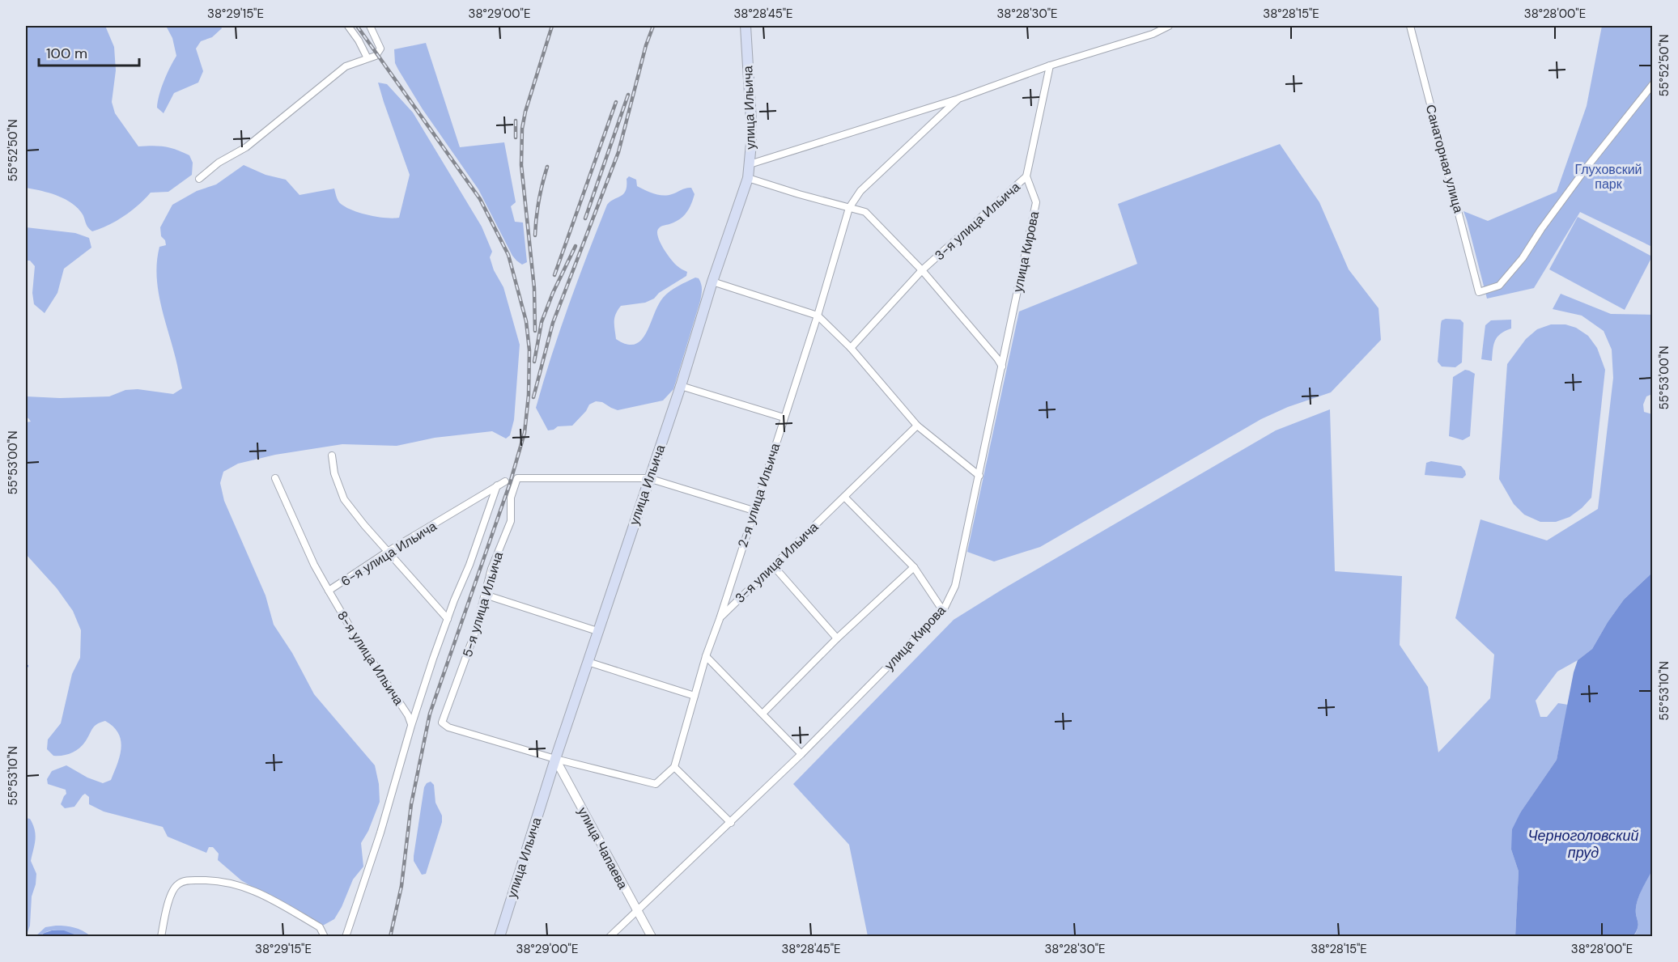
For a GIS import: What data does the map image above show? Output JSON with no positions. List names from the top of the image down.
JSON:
{
  "streets": {
    "main road": ["улица Ильича"],
    "street": [
      "Санаторная улица",
      "3-я улица Ильича",
      "улица Кирова",
      "2-я улица Ильича",
      "6-я улица Ильича",
      "5-я улица Ильича",
      "8-я улица Ильича",
      "улица Чапаева"
    ]
  },
  "crossings": [
    ["улица Ильича", "5-я улица Ильича"],
    ["улица Ильича", "улица Чапаева"],
    ["3-я улица Ильича", "улица Кирова"],
    ["3-я улица Ильича", "2-я улица Ильича"],
    ["улица Кирова", "улица Чапаева"],
    ["6-я улица Ильича", "8-я улица Ильича"],
    ["5-я улица Ильича", "улица Чапаева"]
  ],
  "water": ["Черноголовский пруд"],
  "parks": ["Глуховский парк"],
  "scale_bar": "100 m",
  "coordinates": [
    "38°29'15\"E",
    "38°29'00\"E",
    "38°28'45\"E",
    "38°28'30\"E",
    "38°28'15\"E",
    "38°28'00\"E",
    "55°52'50\"N",
    "55°53'00\"N",
    "55°53'10\"N"
  ]
}
